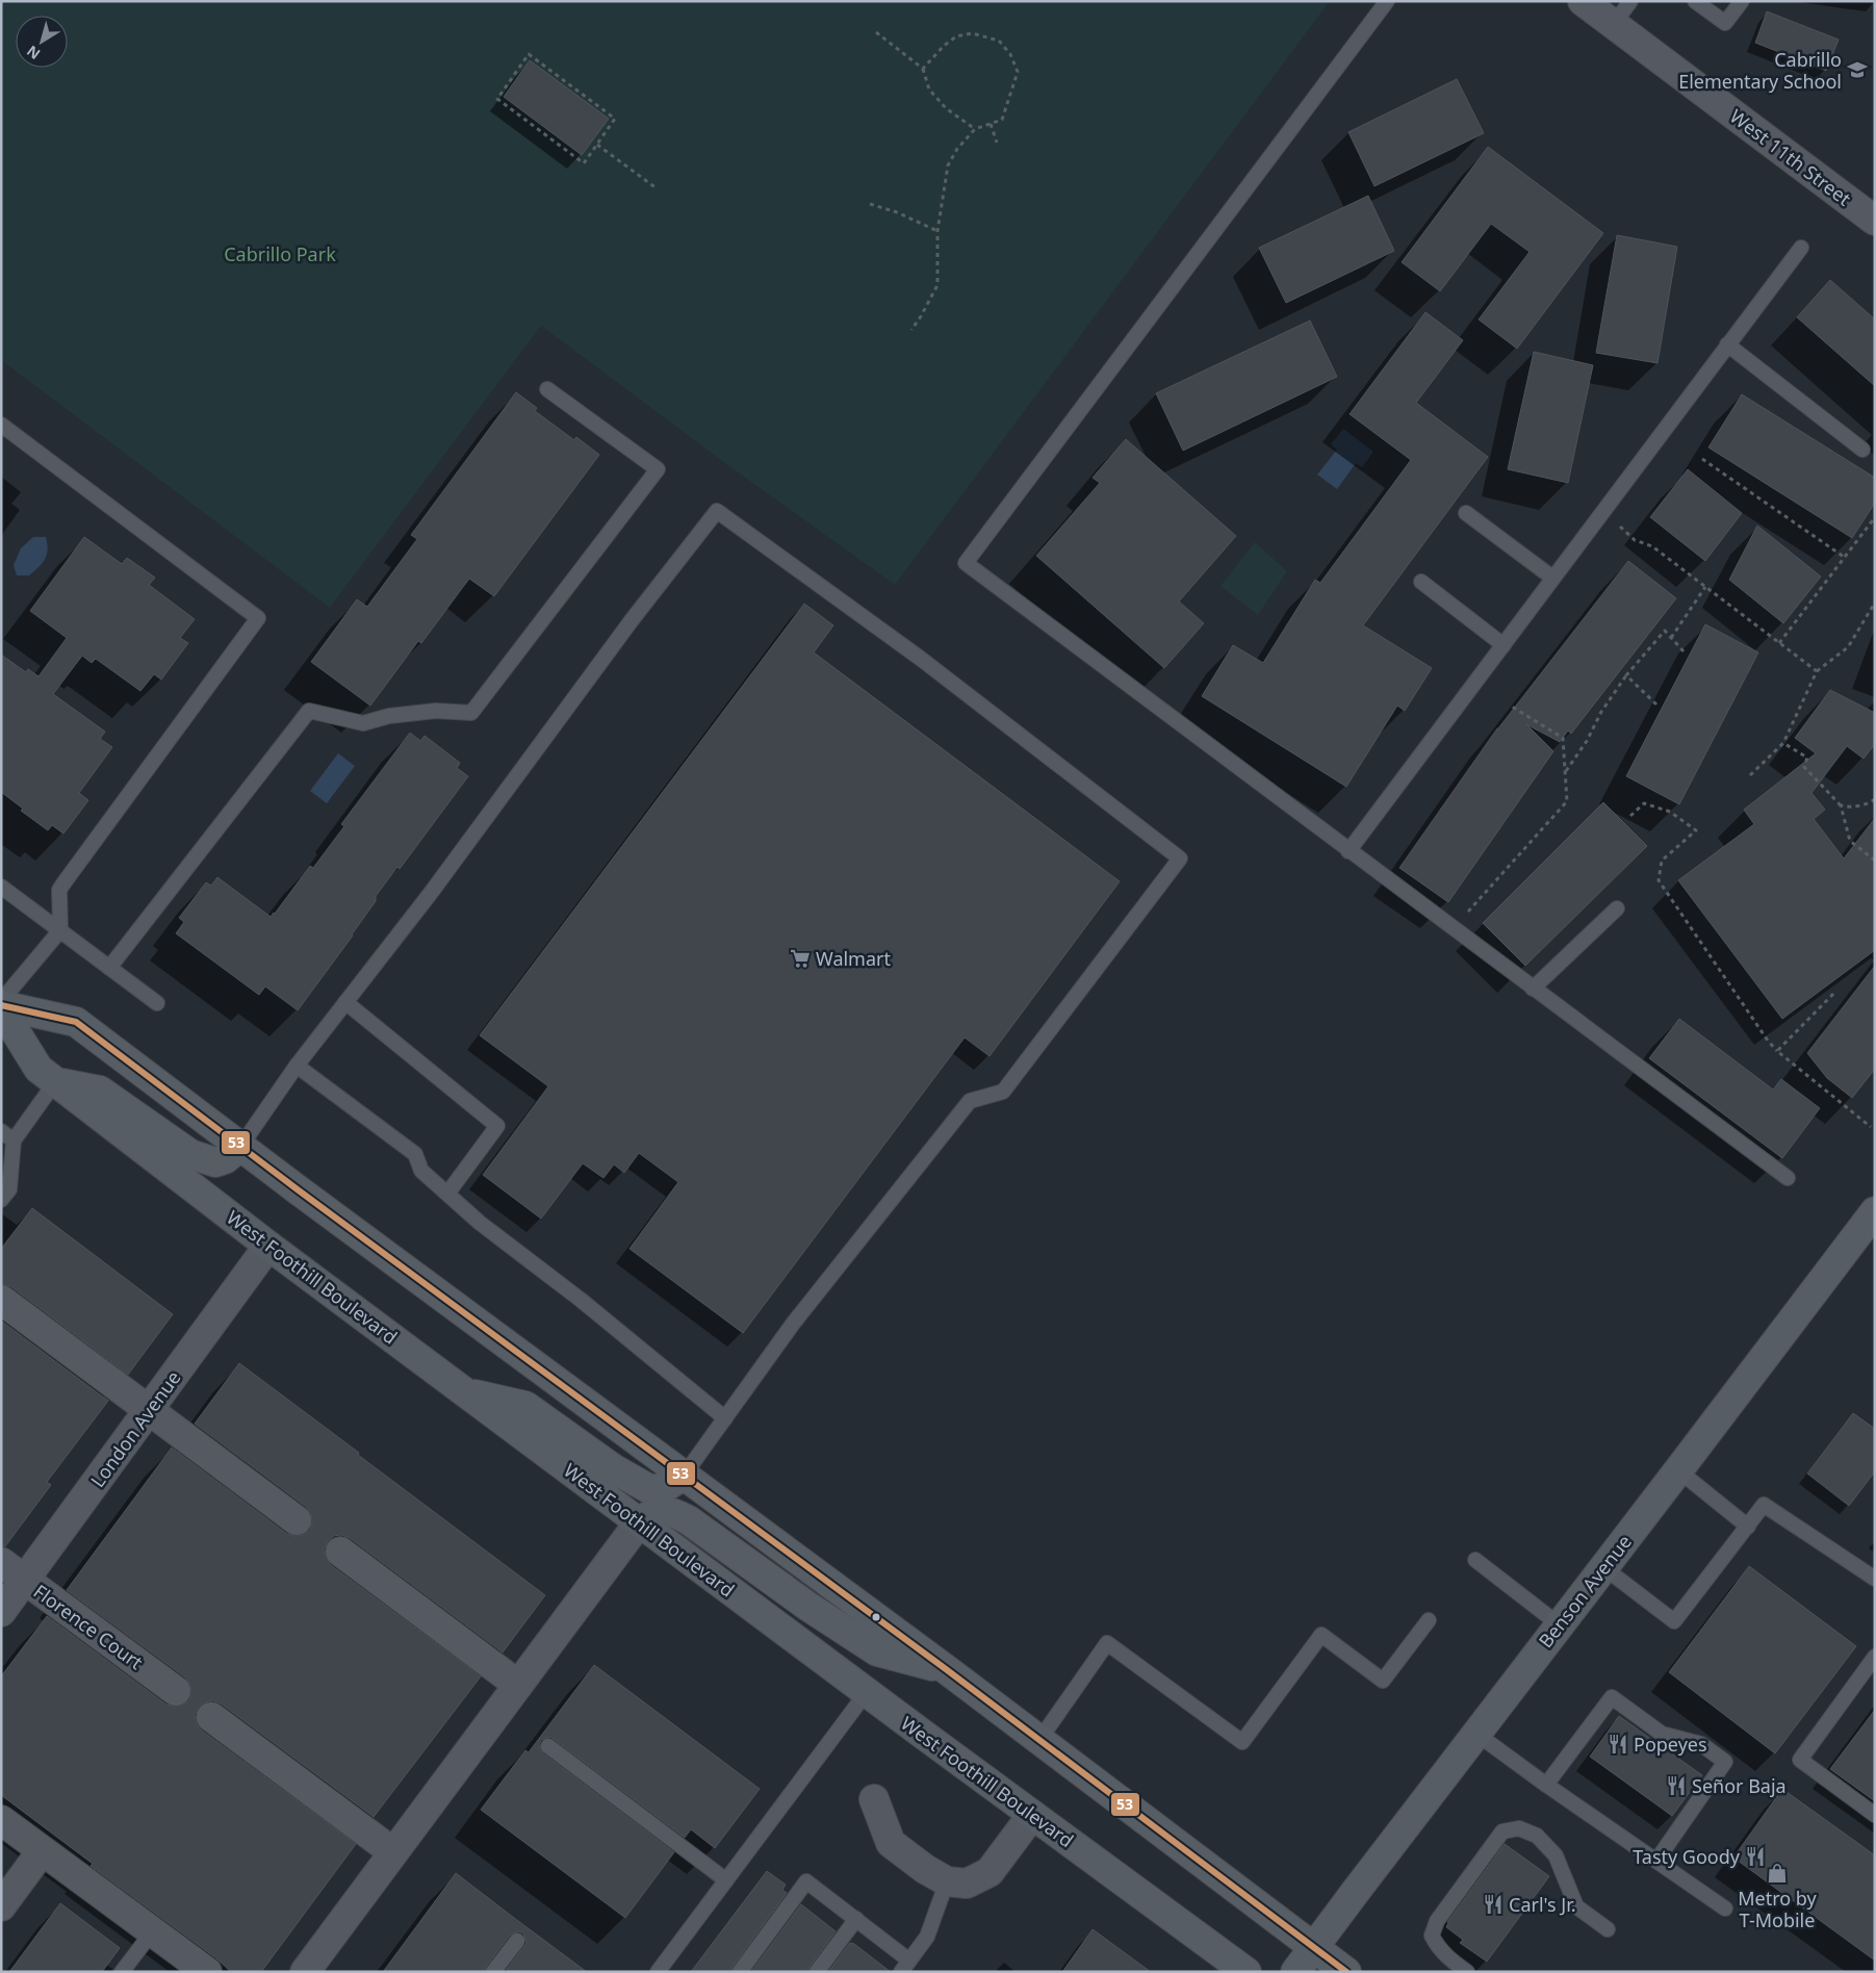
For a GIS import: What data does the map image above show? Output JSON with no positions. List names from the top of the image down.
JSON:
{
  "streets": {
    "main road": ["West Foothill Boulevard", "Benson Avenue"],
    "street": ["West 11th Street", "London Avenue", "Florence Court"]
  },
  "crossings": [
    ["West Foothill Boulevard", "London Avenue"],
    ["London Avenue", "Florence Court"]
  ],
  "parks": ["Cabrillo Park"],
  "places": {
    "school or university": ["Cabrillo Elementary School"],
    "supermarket": ["Walmart"],
    "restaurant": [
      "Popeyes",
      "Señor Baja",
      "Tasty Goody",
      "Carl's Jr."
    ],
    "shop": ["Metro by T-Mobile"]
  },
  "lines": ["transit line 53"],
  "north": "bottom left"
}
